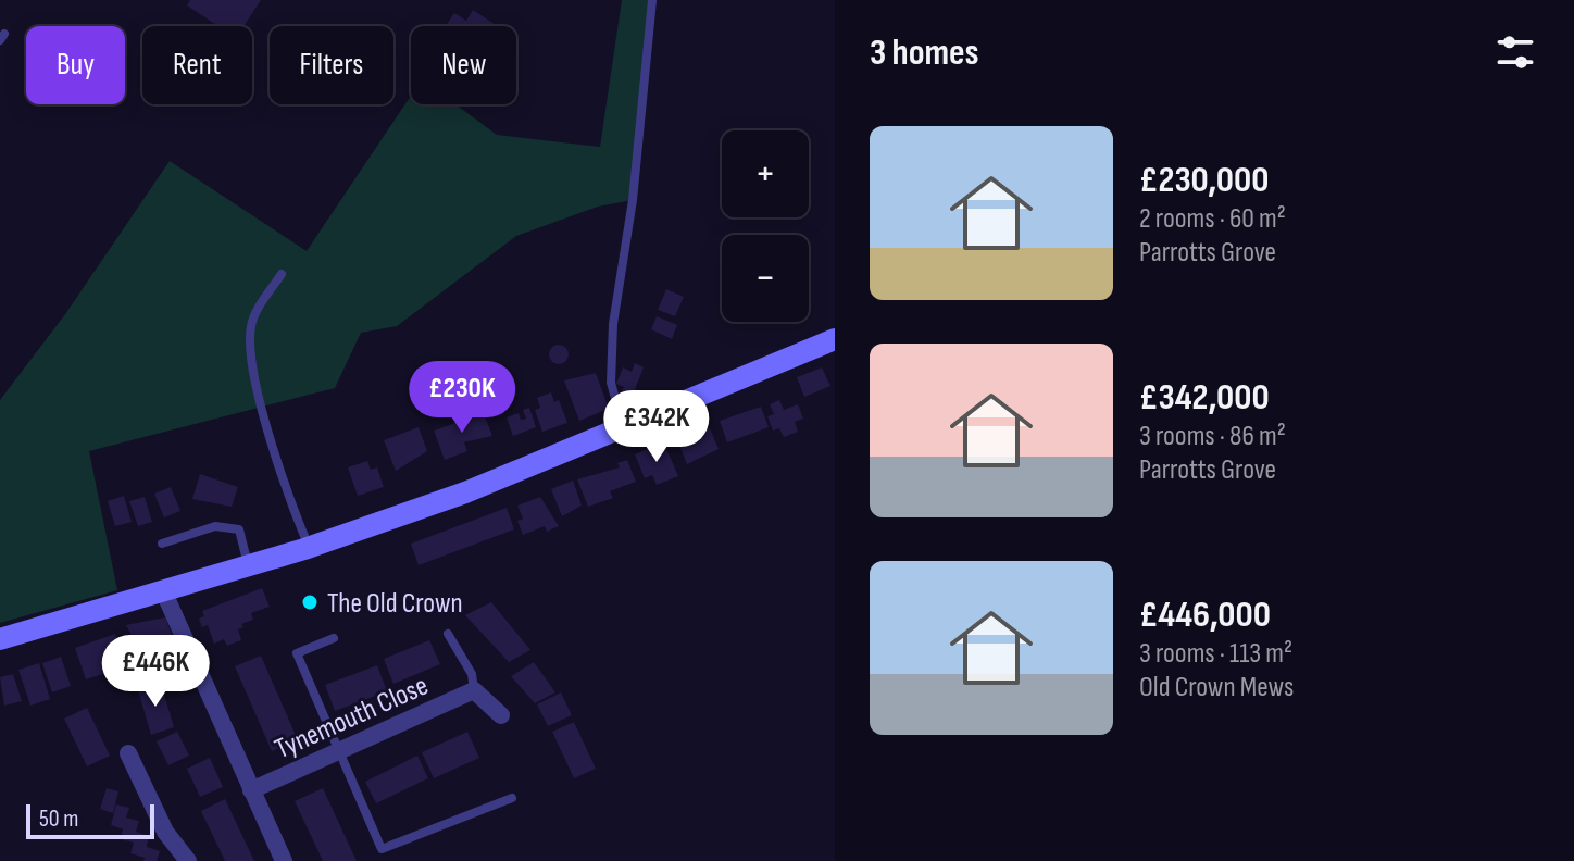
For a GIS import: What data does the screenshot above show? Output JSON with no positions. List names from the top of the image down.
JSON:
{
  "streets": {
    "street": ["Tynemouth Close"]
  },
  "places": ["The Old Crown"],
  "scale_bar": "50 m",
  "page": {
    "heading": "3 homes",
    "chip": [
      "Buy",
      "Rent",
      "Filters",
      "New"
    ],
    "list": [
      {
        "name": "£230,000",
        "note": "2 rooms · 60 m² · Parrotts Grove"
      },
      {
        "name": "£342,000",
        "note": "3 rooms · 86 m² · Parrotts Grove"
      },
      {
        "name": "£446,000",
        "note": "3 rooms · 113 m² · Old Crown Mews"
      }
    ],
    "map_buttons": ["+", "−"],
    "price": ["£230K", "£342K", "£446K"],
    "scale": "50 m"
  }
}
